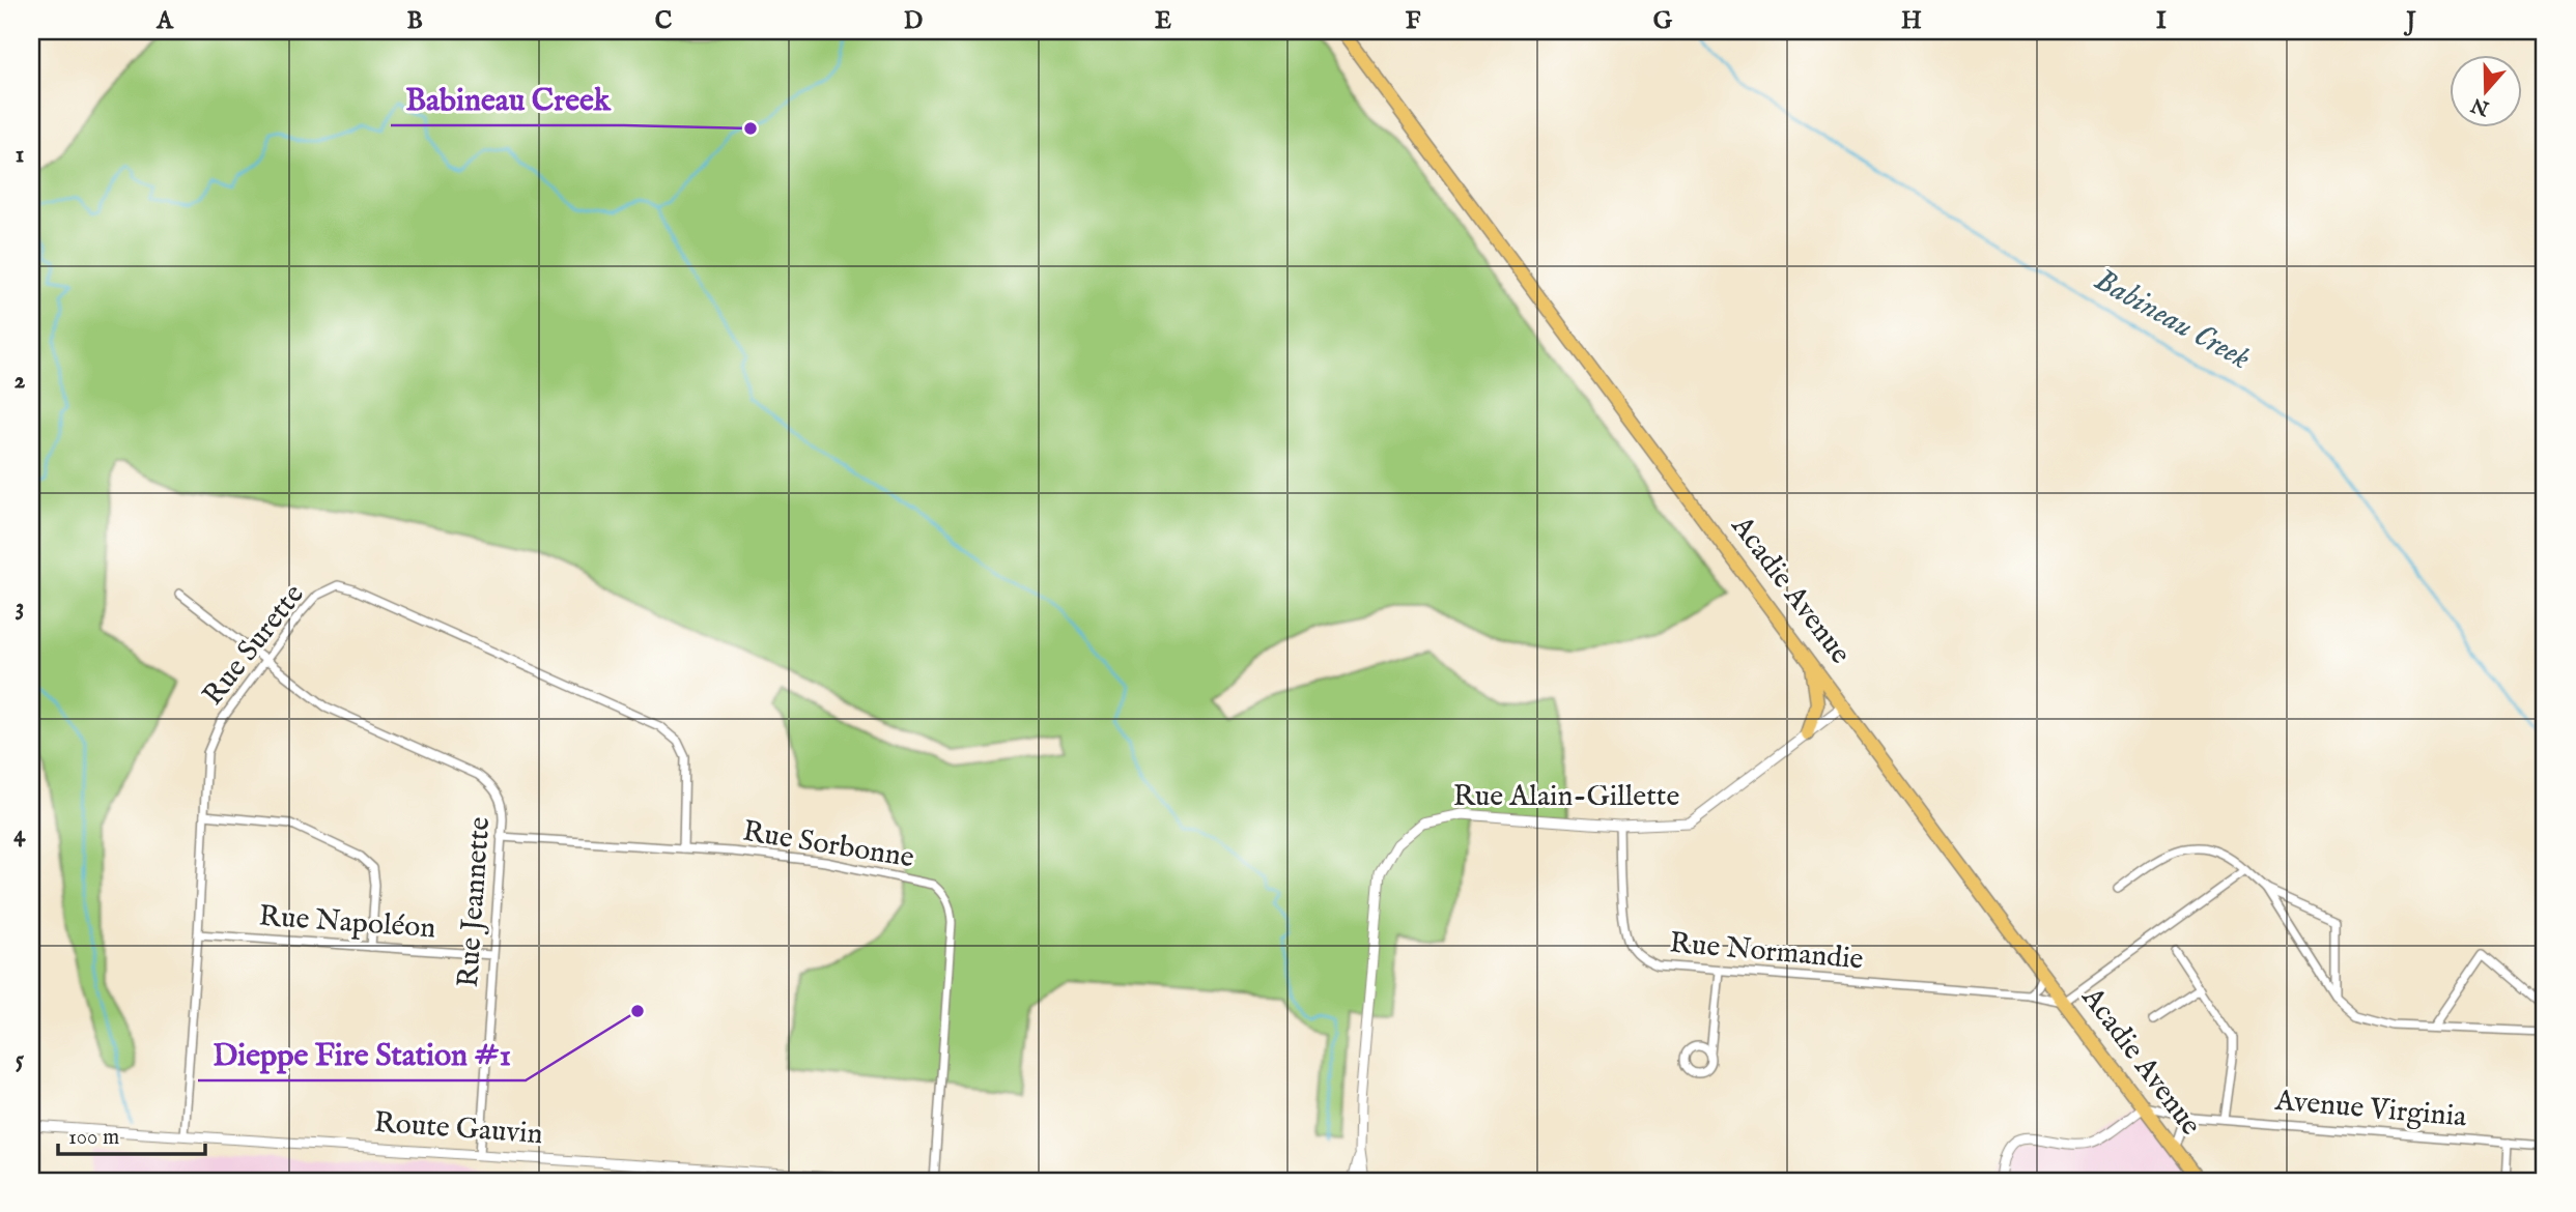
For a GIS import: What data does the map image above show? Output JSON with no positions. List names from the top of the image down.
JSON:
{
  "streets": {
    "main road": ["Acadie Avenue"],
    "street": [
      "Rue Surette",
      "Rue Alain-Gillette",
      "Rue Sorbonne",
      "Rue Jeannette",
      "Rue Napoléon",
      "Rue Normandie",
      "Avenue Virginia",
      "Route Gauvin"
    ]
  },
  "crossings": [
    ["Acadie Avenue", "Rue Alain-Gillette"],
    ["Acadie Avenue", "Rue Normandie"],
    ["Acadie Avenue", "Avenue Virginia"],
    ["Rue Surette", "Rue Sorbonne"],
    ["Rue Surette", "Rue Jeannette"],
    ["Rue Surette", "Rue Napoléon"],
    ["Rue Surette", "Route Gauvin"],
    ["Rue Alain-Gillette", "Rue Normandie"],
    ["Rue Sorbonne", "Rue Jeannette"],
    ["Rue Jeannette", "Rue Napoléon"],
    ["Rue Jeannette", "Route Gauvin"]
  ],
  "water": ["Babineau Creek"],
  "places": ["Babineau Creek", "Dieppe Fire Station #1"],
  "scale_bar": "100 m",
  "north": "bottom",
  "grid": {
    "columns": [
      "A",
      "B",
      "C",
      "D",
      "E",
      "F",
      "G",
      "H",
      "I",
      "J"
    ],
    "rows": [
      "1",
      "2",
      "3",
      "4",
      "5"
    ]
  }
}
